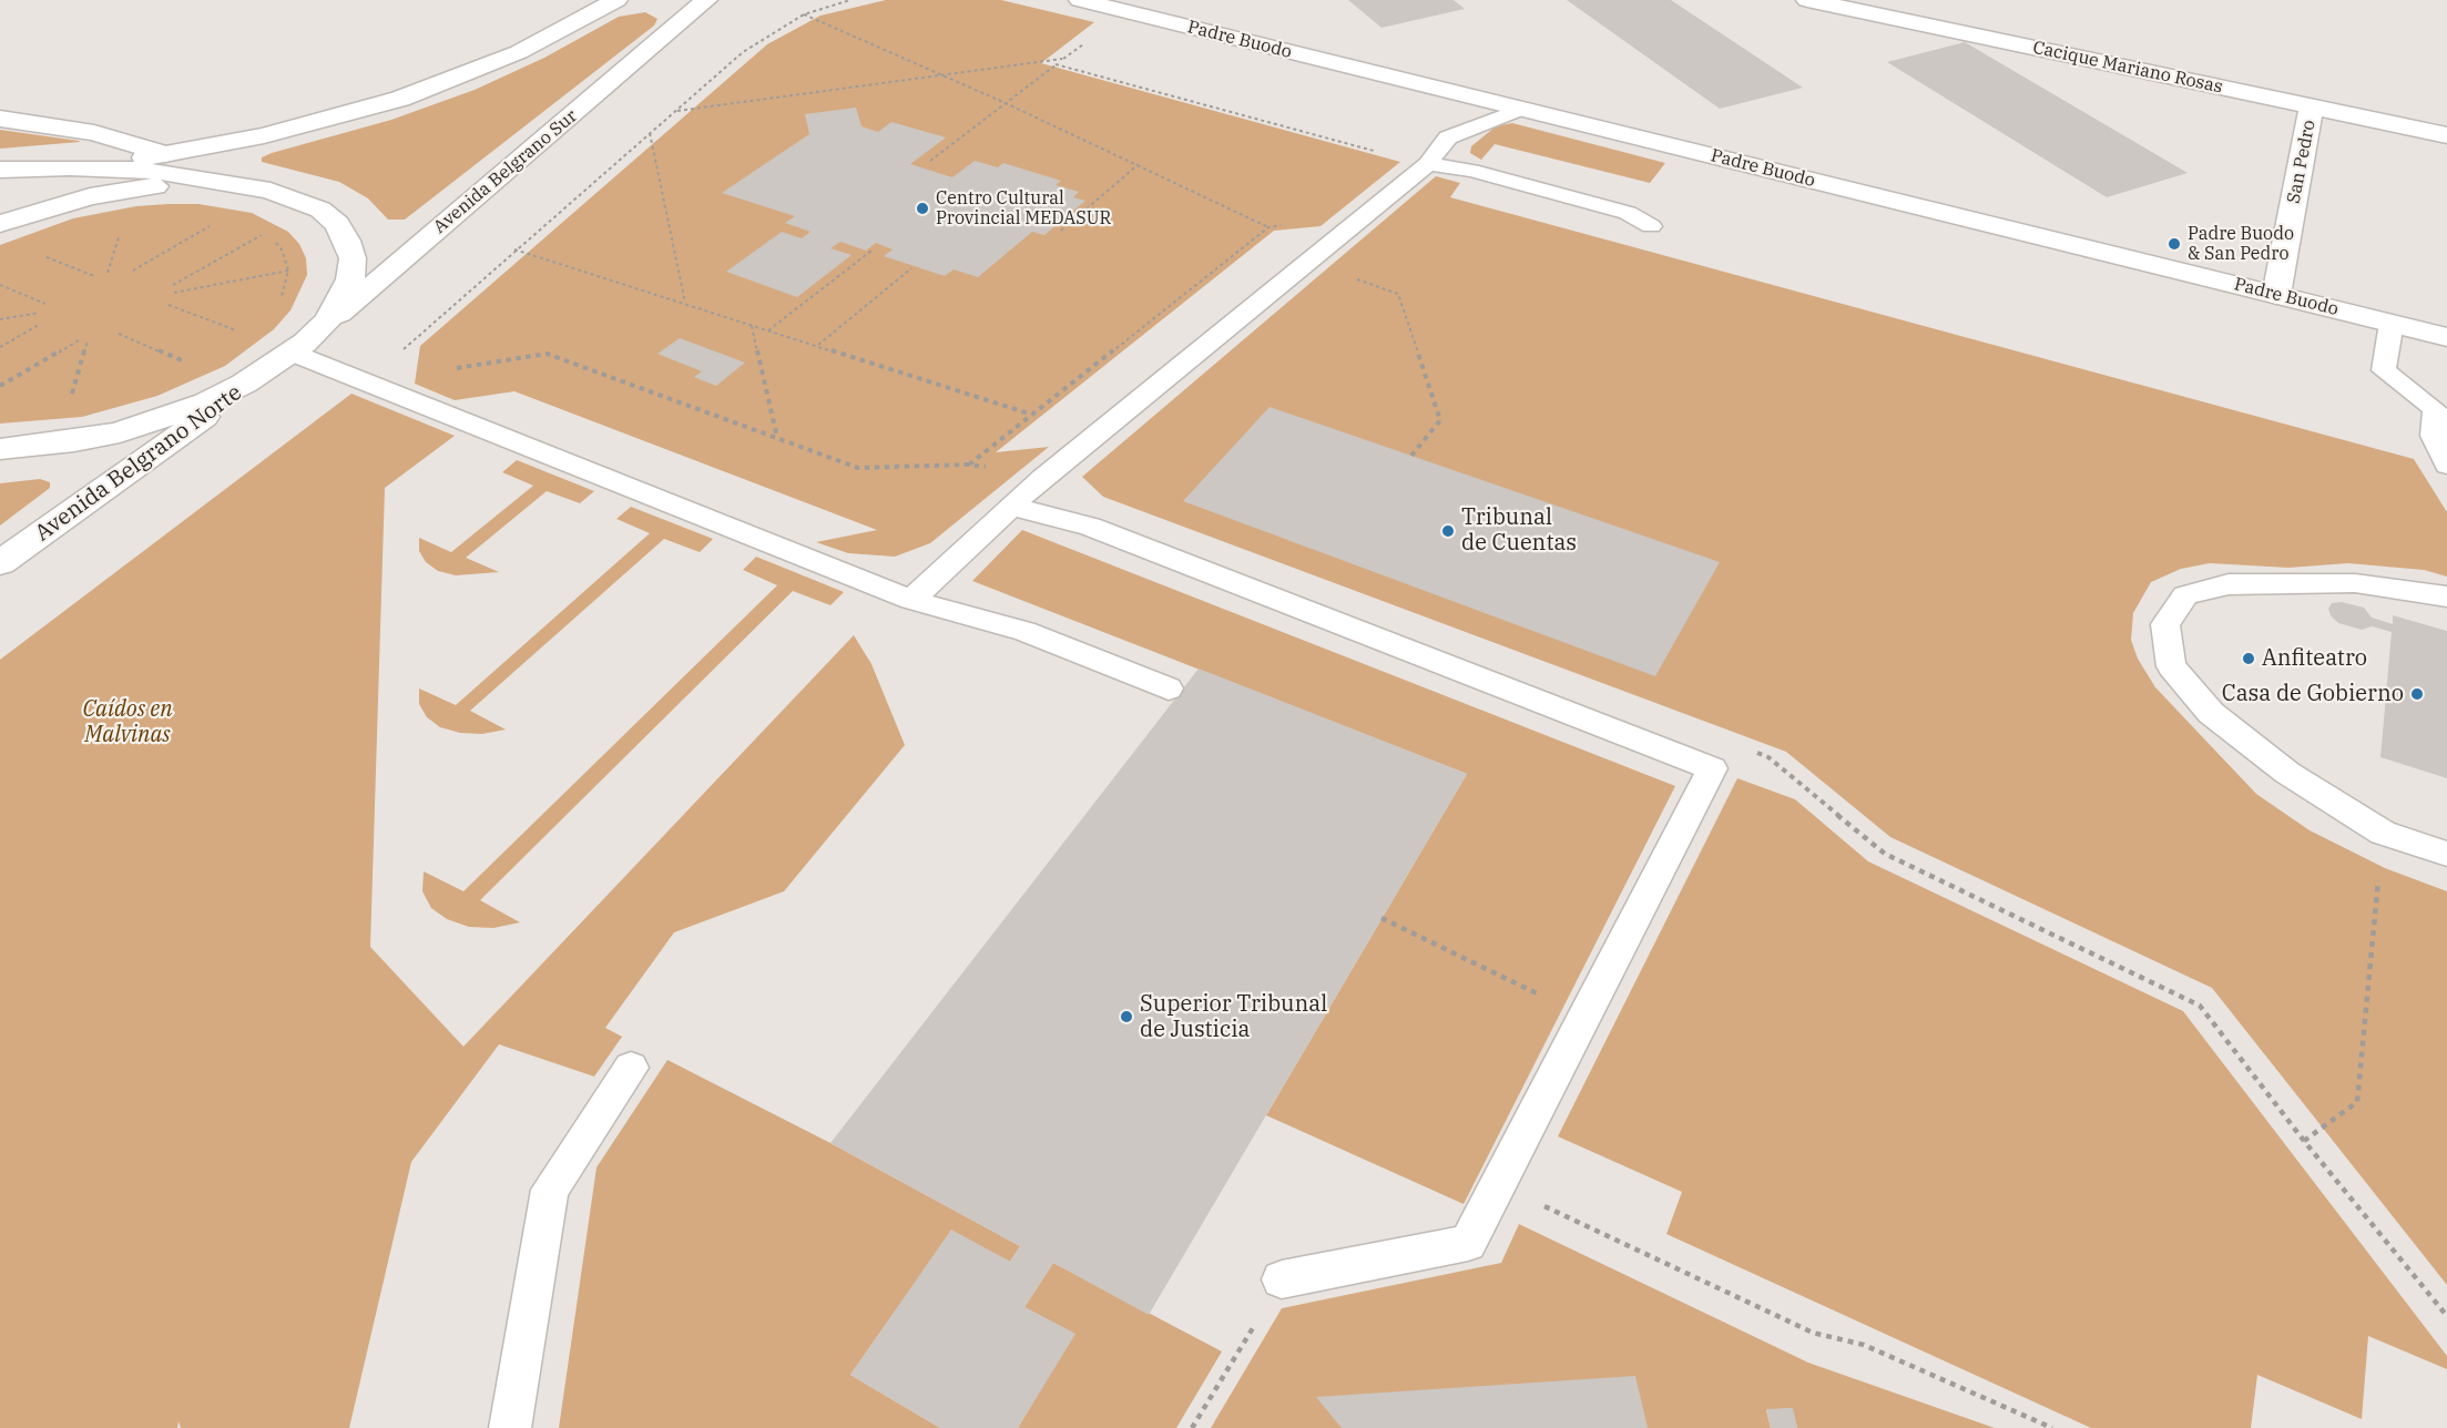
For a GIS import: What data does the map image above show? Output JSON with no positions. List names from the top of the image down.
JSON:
{
  "streets": {
    "main road": [
      "Padre Buodo",
      "Cacique Mariano Rosas",
      "San Pedro",
      "Avenida Belgrano Sur",
      "Avenida Belgrano Norte"
    ]
  },
  "crossings": [
    ["Padre Buodo", "San Pedro"],
    ["Cacique Mariano Rosas", "San Pedro"],
    ["Avenida Belgrano Sur", "Avenida Belgrano Norte"]
  ],
  "parks": ["Caídos en Malvinas"],
  "places": [
    "Centro Cultural Provincial MEDASUR",
    "Padre Buodo & San Pedro",
    "Tribunal de Cuentas",
    "Anfiteatro",
    "Casa de Gobierno",
    "Superior Tribunal de Justicia"
  ]
}
